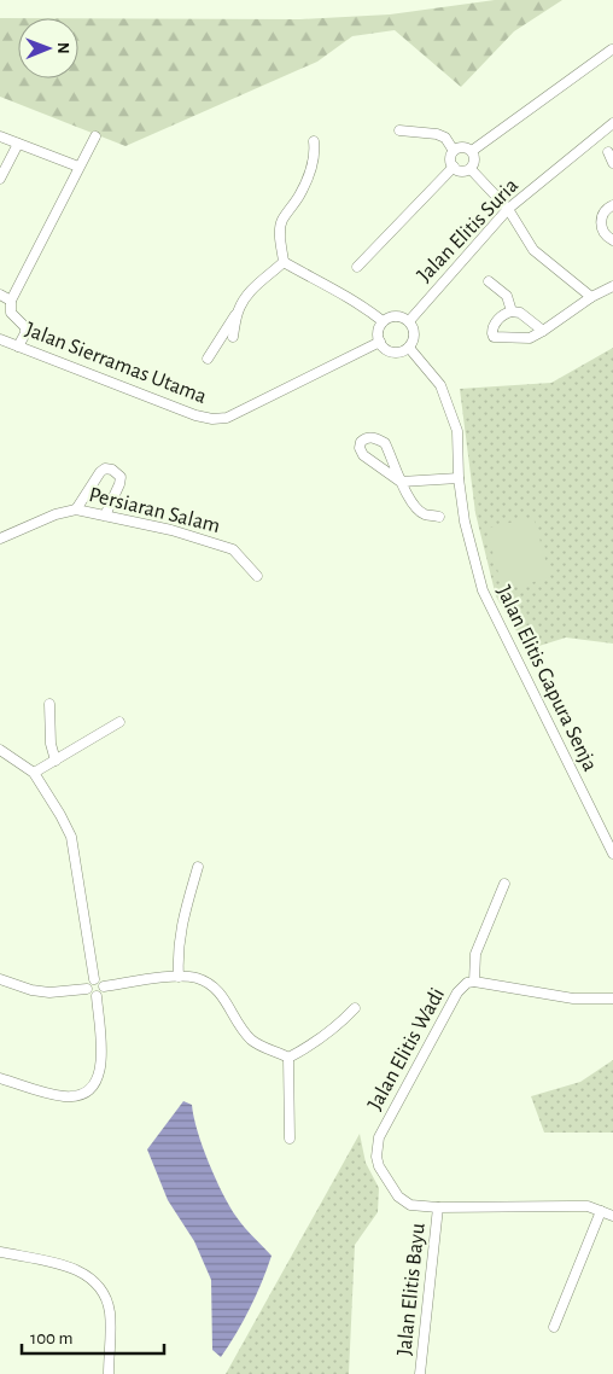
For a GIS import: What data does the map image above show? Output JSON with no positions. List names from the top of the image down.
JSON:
{
  "streets": {
    "street": [
      "Jalan Elitis Suria",
      "Jalan Sierramas Utama",
      "Persiaran Salam",
      "Jalan Elitis Gapura Senja",
      "Jalan Elitis Wadi",
      "Jalan Elitis Bayu"
    ]
  },
  "crossings": [
    ["Jalan Elitis Suria", "Jalan Sierramas Utama"],
    ["Jalan Elitis Suria", "Jalan Elitis Gapura Senja"],
    ["Jalan Sierramas Utama", "Jalan Elitis Gapura Senja"],
    ["Jalan Elitis Wadi", "Jalan Elitis Bayu"]
  ],
  "scale_bar": "100 m",
  "north": "right"
}
